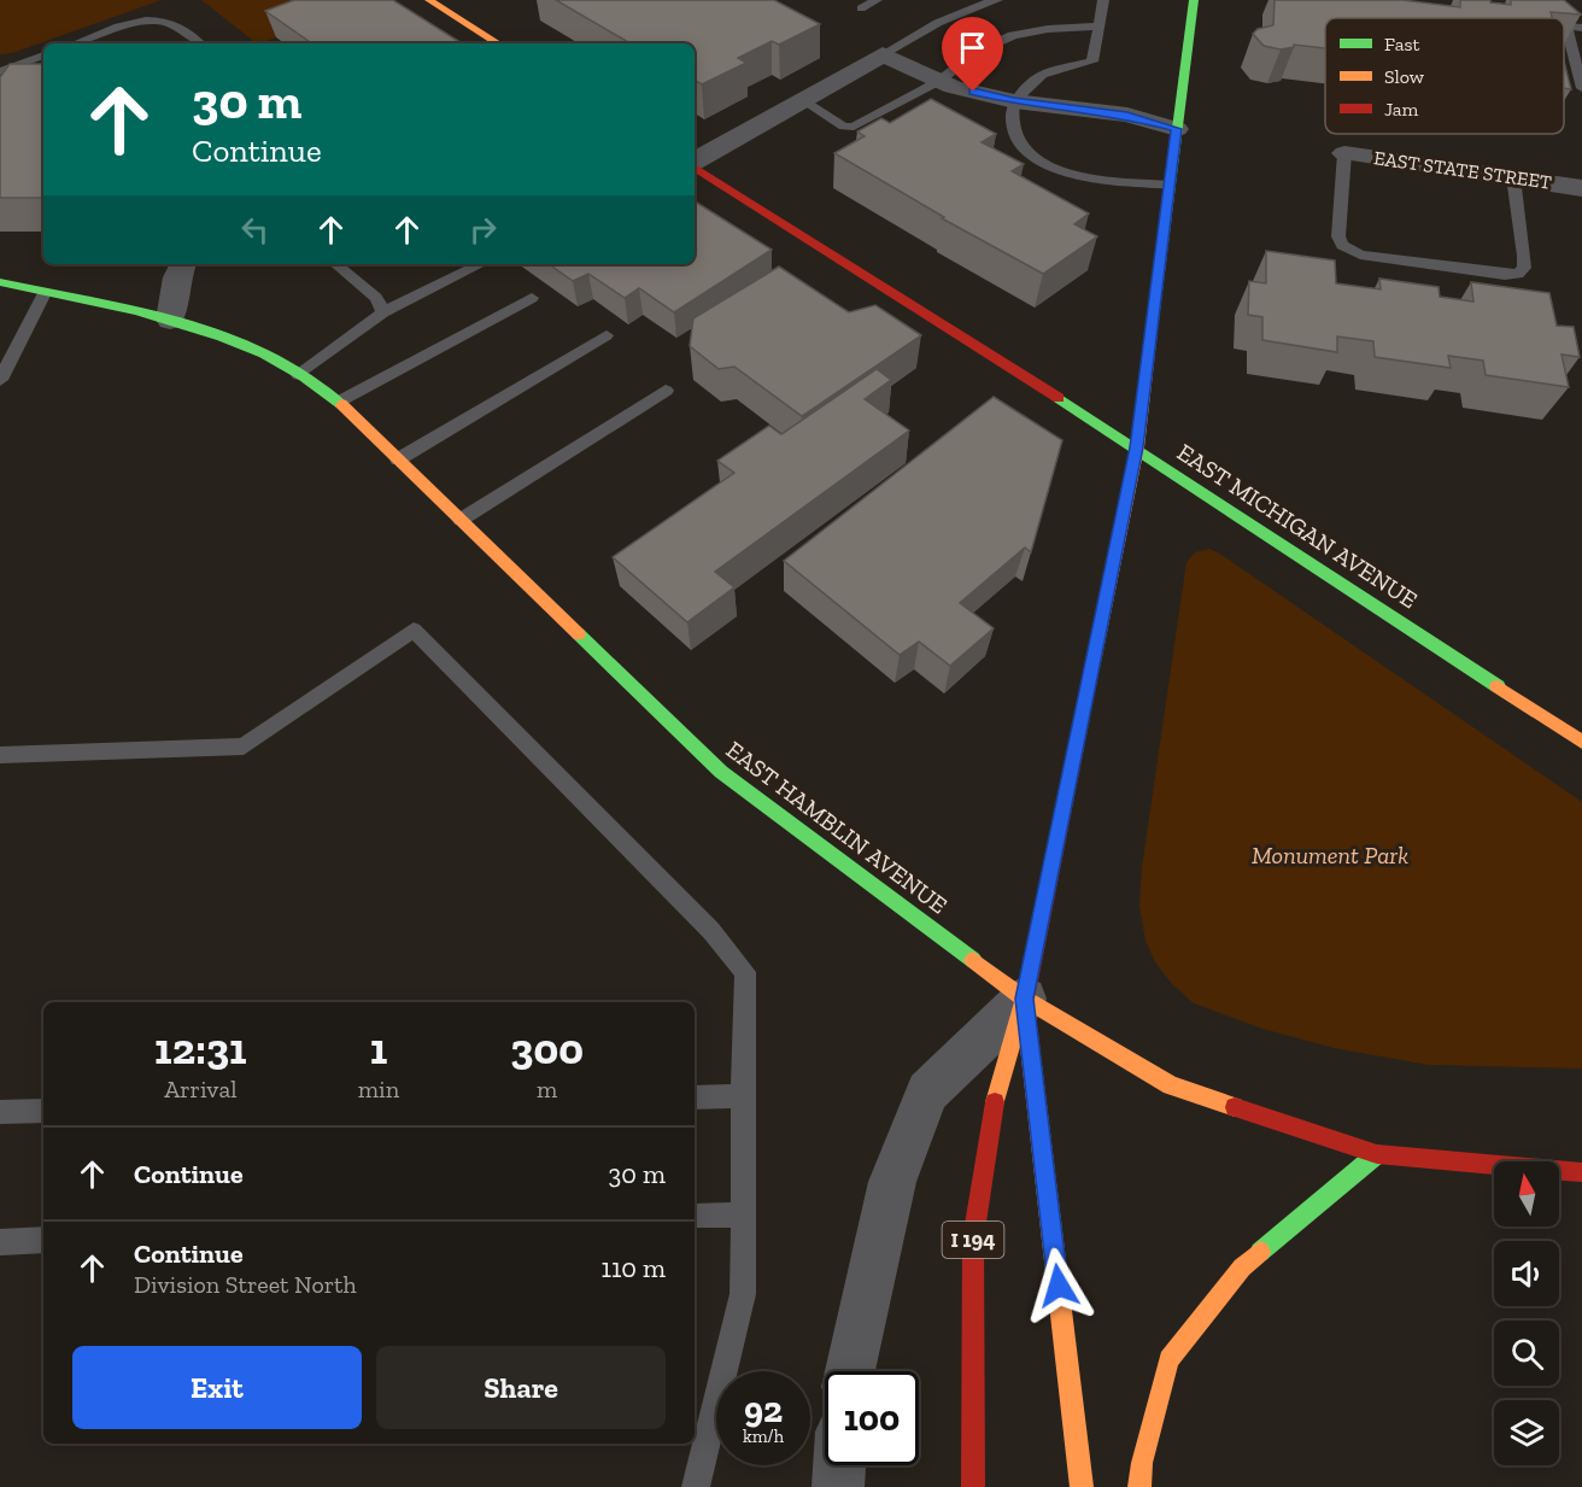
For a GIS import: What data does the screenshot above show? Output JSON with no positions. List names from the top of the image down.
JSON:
{
  "streets": {
    "main road": ["EAST MICHIGAN AVENUE", "EAST HAMBLIN AVENUE", "I 194"],
    "street": ["EAST STATE STREET"]
  },
  "crossings": [
    ["EAST HAMBLIN AVENUE", "I 194"]
  ],
  "parks": ["Monument Park"],
  "legend": ["Fast", "Slow", "Jam"],
  "north": "top",
  "page": {
    "turn": ["30 m", "Continue"],
    "eta": [
      "12:31",
      "Arrival",
      "1",
      "min",
      "300",
      "m"
    ],
    "list": [
      {
        "name": "Continue",
        "value": "30 m"
      },
      {
        "name": "Continue",
        "note": "Division Street North",
        "value": "110 m"
      }
    ],
    "buttons": ["Exit", "Share"],
    "speed": "92 km/h",
    "limit": "100"
  }
}
